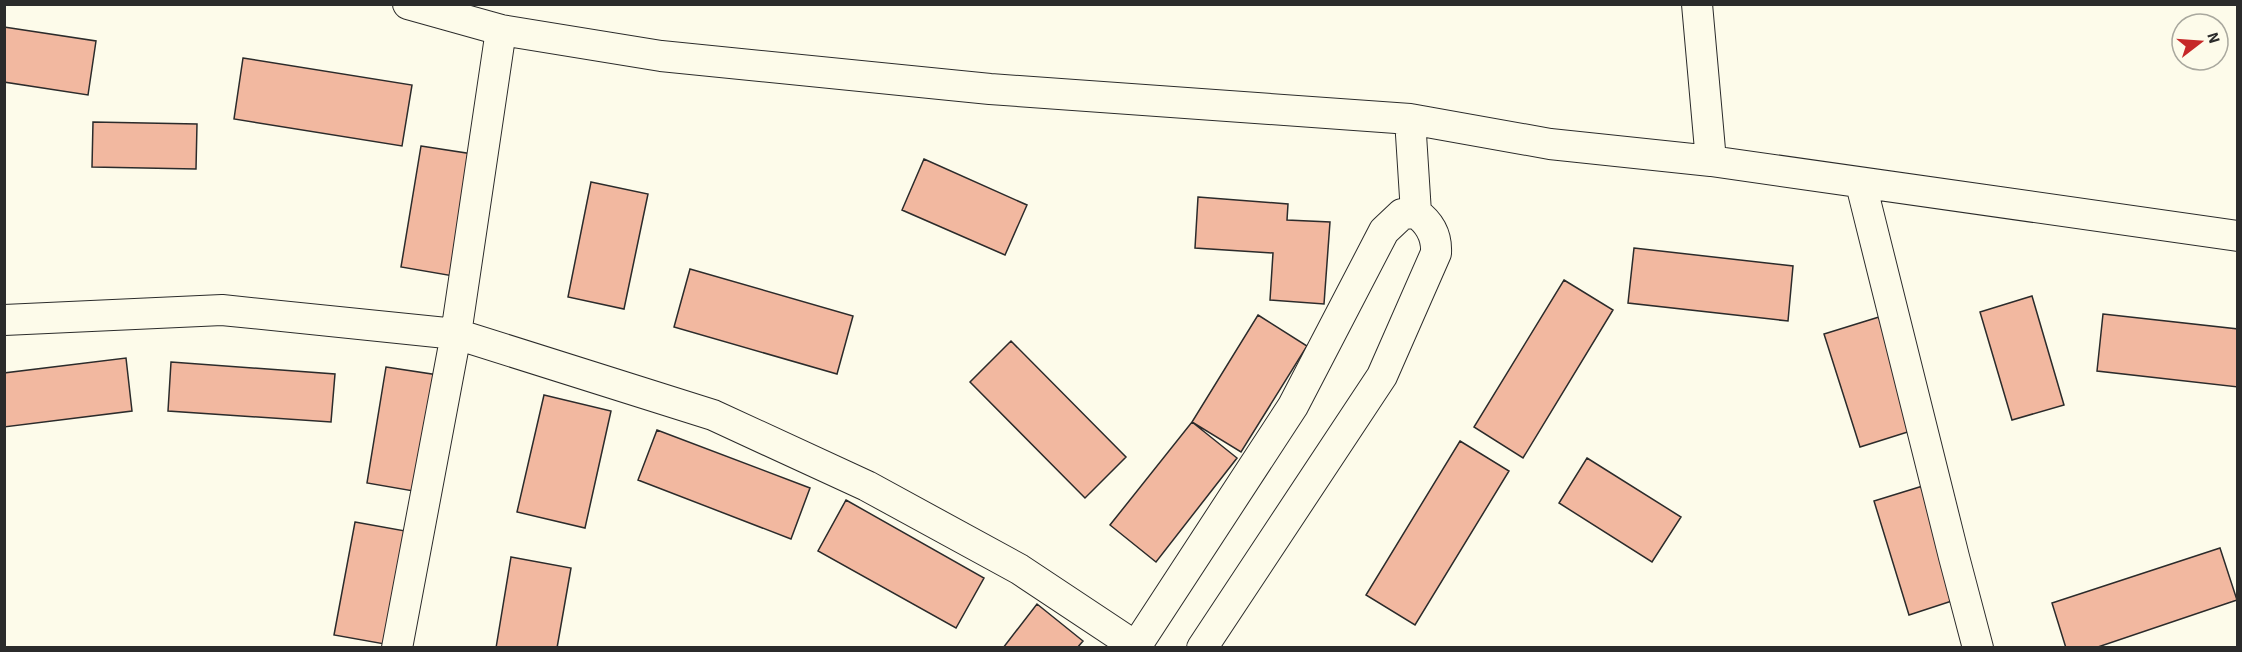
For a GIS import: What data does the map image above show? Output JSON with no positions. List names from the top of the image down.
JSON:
{
  "north": "right"
}
